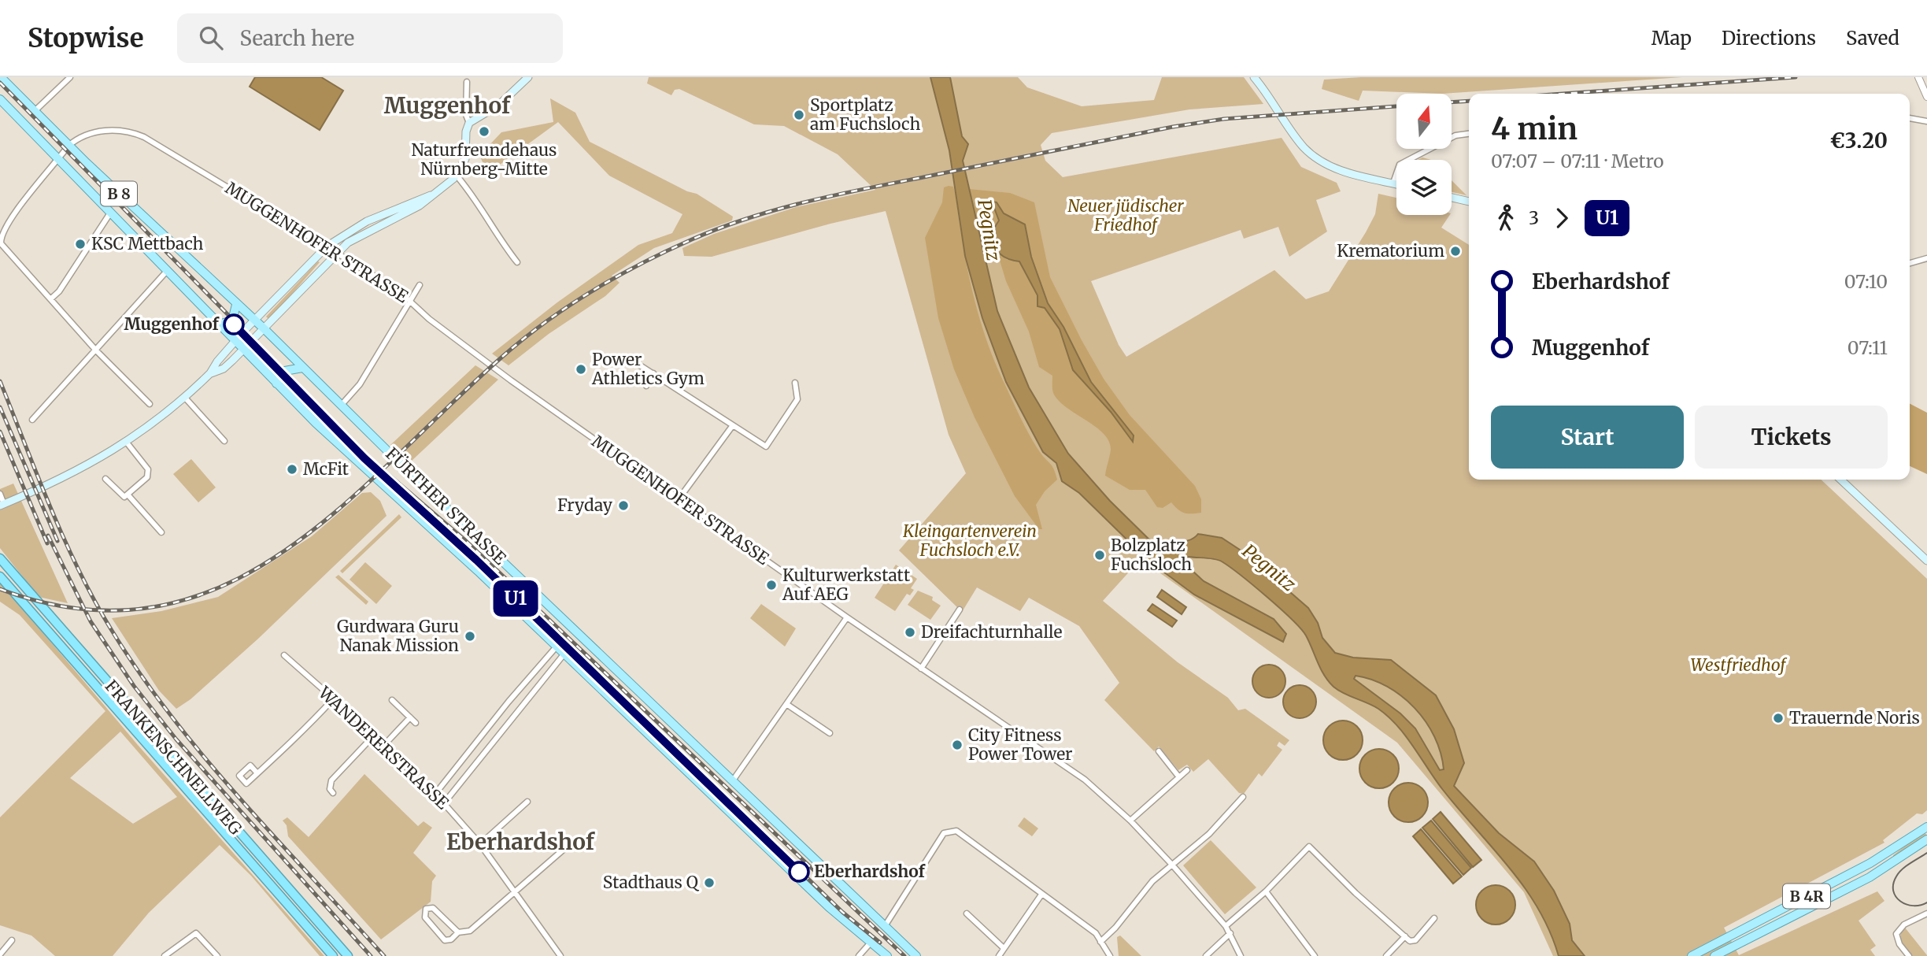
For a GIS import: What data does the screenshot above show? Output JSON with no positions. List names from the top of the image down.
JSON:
{
  "streets": {
    "highway": ["FRANKENSCHNELLWEG"],
    "main road": ["B 8", "FÜRTHER STRASSE", "B 4R"],
    "street": ["MUGGENHOFER STRASSE", "WANDERERSTRASSE"]
  },
  "crossings": [
    ["MUGGENHOFER STRASSE", "FÜRTHER STRASSE"]
  ],
  "districts": ["Muggenhof", "Eberhardshof"],
  "water": ["Pegnitz"],
  "parks": ["Neuer jüdischer Friedhof", "Kleingartenverein Fuchsloch e.V.", "Westfriedhof"],
  "places": [
    "Sportplatz am Fuchsloch",
    "Naturfreundehaus Nürnberg-Mitte",
    "KSC Mettbach",
    "Krematorium",
    "Muggenhof",
    "Power Athletics Gym",
    "McFit",
    "Fryday",
    "Bolzplatz Fuchsloch",
    "Kulturwerkstatt Auf AEG",
    "Dreifachturnhalle",
    "Gurdwara Guru Nanak Mission",
    "Trauernde Noris",
    "City Fitness Power Tower",
    "Eberhardshof",
    "Stadthaus Q"
  ],
  "lines": ["metro line U1"],
  "north": "top",
  "page": {
    "header": "Stopwise",
    "search": "Search here",
    "nav": ["Map", "Directions", "Saved"],
    "on_map": "U1",
    "heading": ["4 min", "07:07 – 07:11 · Metro", "€3.20"],
    "legs": ["3", "U1"],
    "list": [
      {
        "name": "Eberhardshof",
        "value": "07:10"
      },
      {
        "name": "Muggenhof",
        "value": "07:11"
      }
    ],
    "buttons": ["Start", "Tickets"]
  }
}
